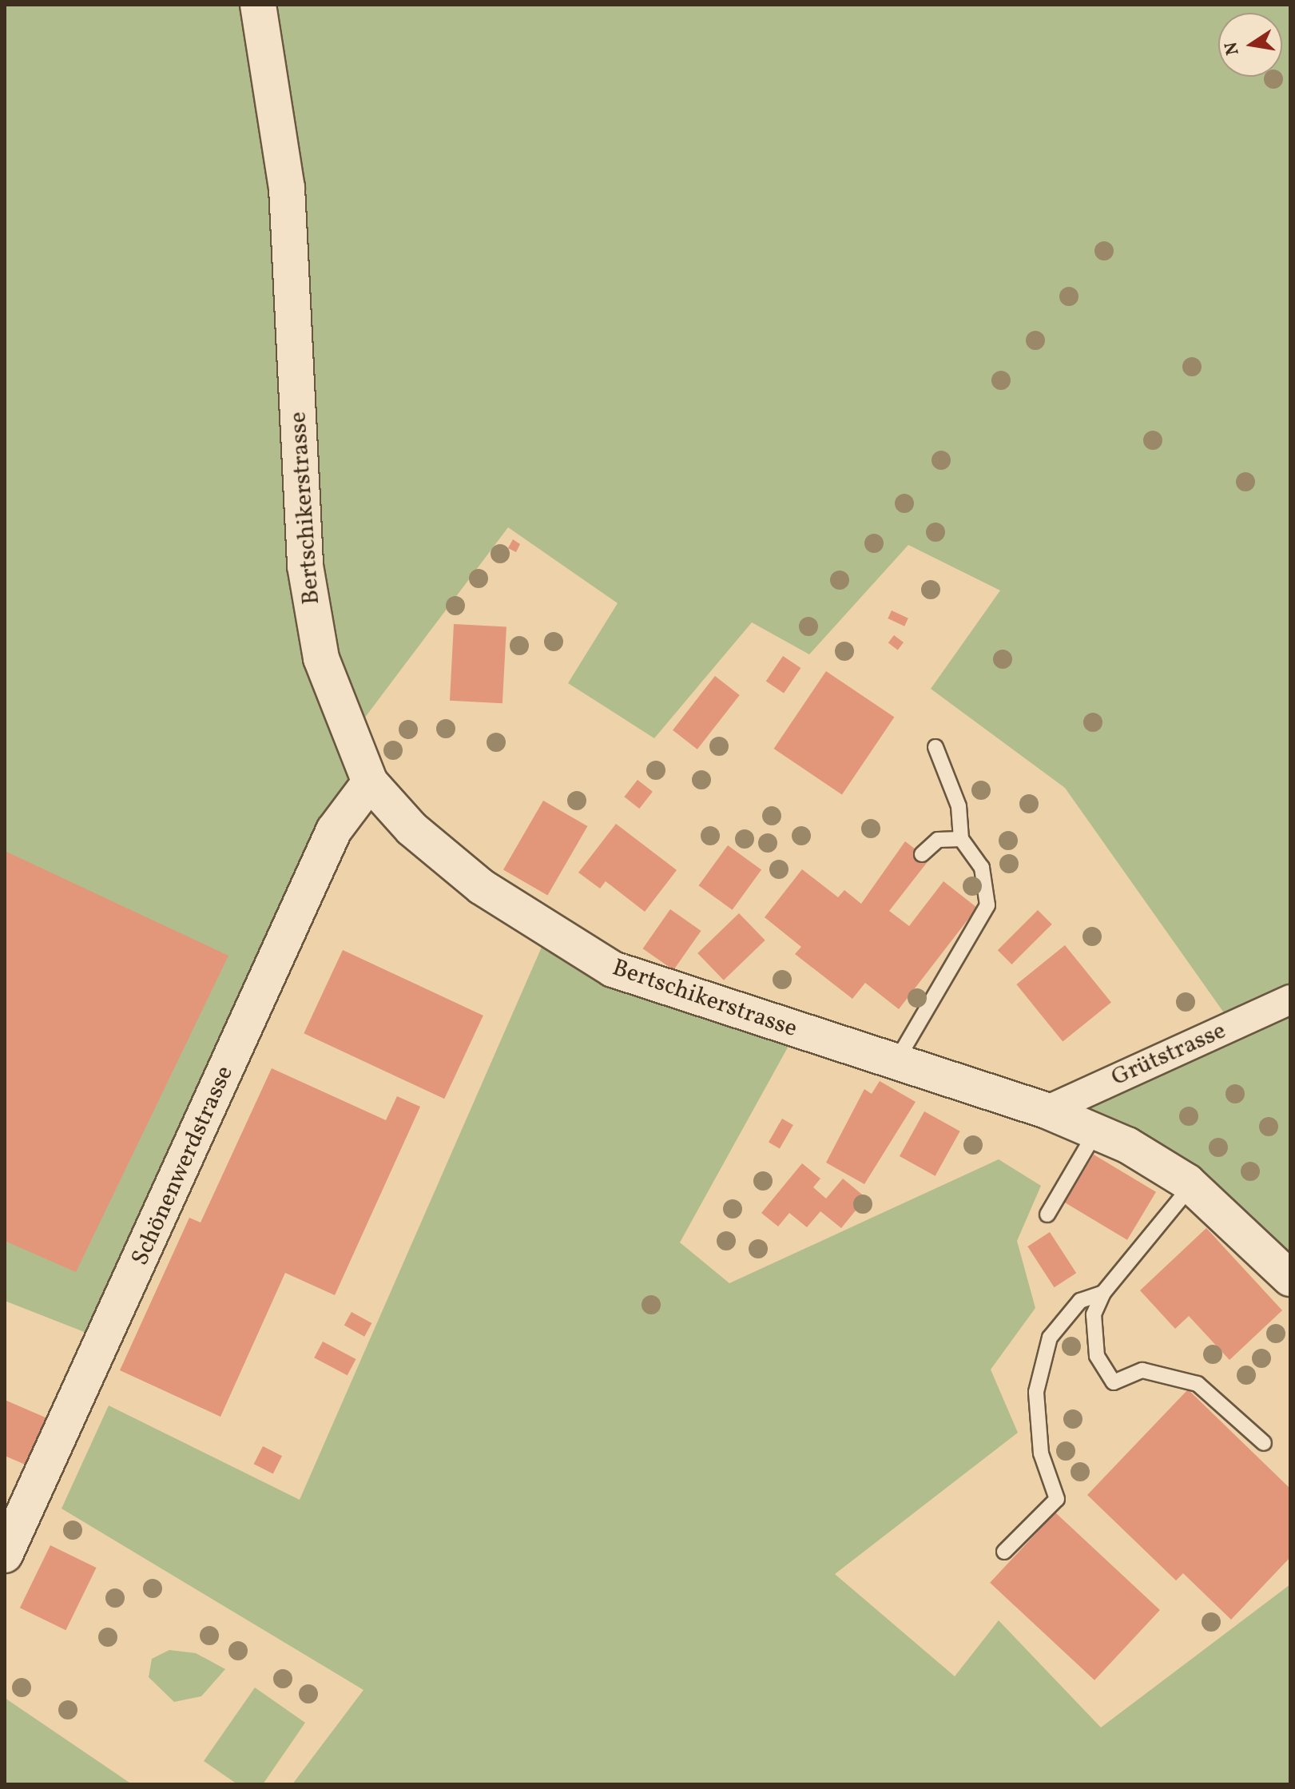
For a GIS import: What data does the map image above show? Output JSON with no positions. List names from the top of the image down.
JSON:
{
  "streets": {
    "street": ["Bertschikerstrasse", "Grütstrasse", "Schönenwerdstrasse"]
  },
  "crossings": [
    ["Bertschikerstrasse", "Grütstrasse"],
    ["Bertschikerstrasse", "Schönenwerdstrasse"]
  ],
  "north": "left"
}
